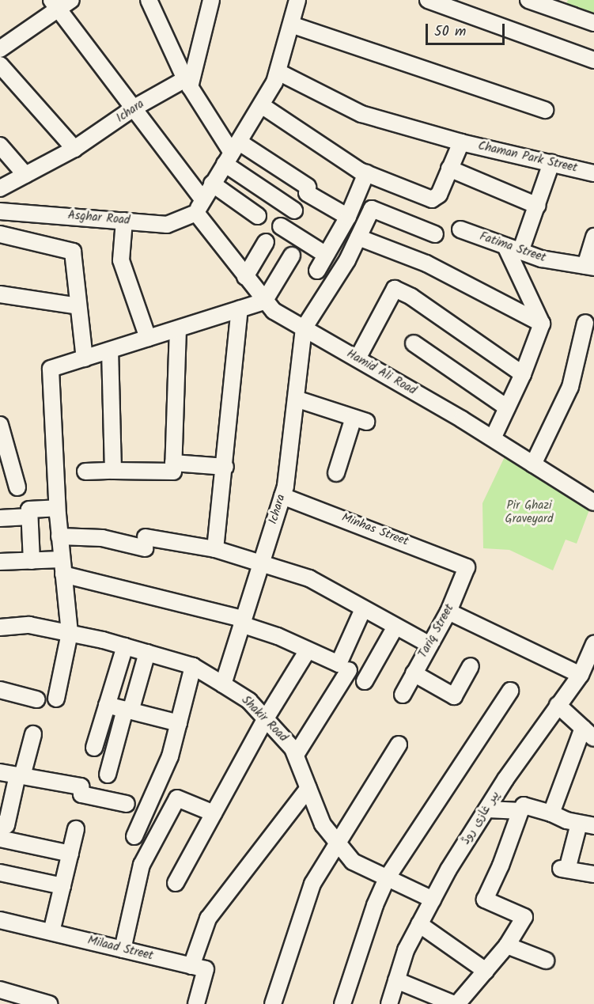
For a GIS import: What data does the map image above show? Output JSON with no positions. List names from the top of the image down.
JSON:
{
  "streets": {
    "street": [
      "Ichara",
      "Chaman Park Street",
      "Asghar Road",
      "Fatima Street",
      "Hamid Ali Road",
      "Minhas Street",
      "Tariq Street",
      "Shakir Road",
      "پیر غازی روڈ",
      "Milaad Street"
    ]
  },
  "crossings": [
    ["Ichara", "Hamid Ali Road"],
    ["Ichara", "Minhas Street"],
    ["Ichara", "Shakir Road"],
    ["Asghar Road", "Hamid Ali Road"],
    ["Minhas Street", "Tariq Street"],
    ["Shakir Road", "پیر غازی روڈ"]
  ],
  "parks": ["Pir Ghazi Graveyard"],
  "scale_bar": "50 m"
}
